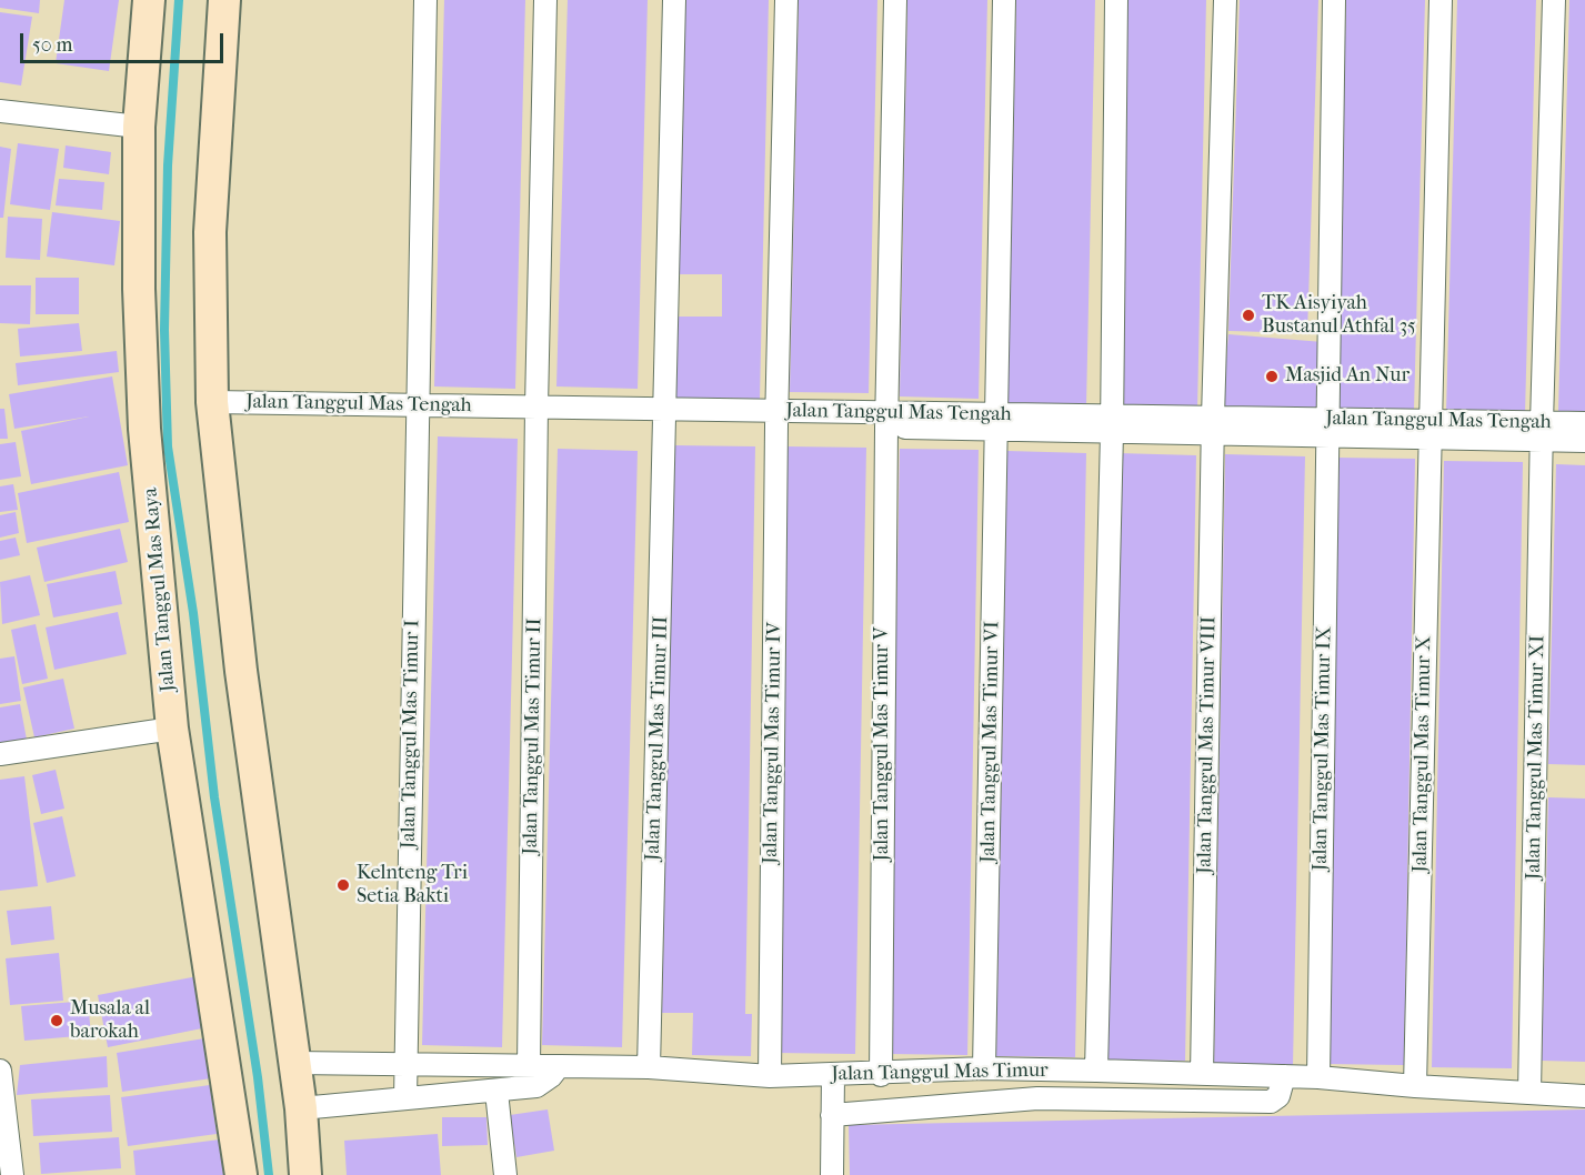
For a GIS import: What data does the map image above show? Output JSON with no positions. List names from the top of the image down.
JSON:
{
  "streets": {
    "street": [
      "Jalan Tanggul Mas Tengah",
      "Jalan Tanggul Mas Raya",
      "Jalan Tanggul Mas Timur I",
      "Jalan Tanggul Mas Timur II",
      "Jalan Tanggul Mas Timur III",
      "Jalan Tanggul Mas Timur VI",
      "Jalan Tanggul Mas Timur IV",
      "Jalan Tanggul Mas Timur V",
      "Jalan Tanggul Mas Timur VIII",
      "Jalan Tanggul Mas Timur IX",
      "Jalan Tanggul Mas Timur X",
      "Jalan Tanggul Mas Timur XI",
      "Jalan Tanggul Mas Timur"
    ]
  },
  "crossings": [
    ["Jalan Tanggul Mas Tengah", "Jalan Tanggul Mas Timur I"],
    ["Jalan Tanggul Mas Tengah", "Jalan Tanggul Mas Timur II"],
    ["Jalan Tanggul Mas Tengah", "Jalan Tanggul Mas Timur III"],
    ["Jalan Tanggul Mas Tengah", "Jalan Tanggul Mas Timur VI"],
    ["Jalan Tanggul Mas Tengah", "Jalan Tanggul Mas Timur IV"],
    ["Jalan Tanggul Mas Tengah", "Jalan Tanggul Mas Timur V"],
    ["Jalan Tanggul Mas Tengah", "Jalan Tanggul Mas Timur VIII"],
    ["Jalan Tanggul Mas Tengah", "Jalan Tanggul Mas Timur IX"],
    ["Jalan Tanggul Mas Tengah", "Jalan Tanggul Mas Timur X"],
    ["Jalan Tanggul Mas Tengah", "Jalan Tanggul Mas Timur XI"],
    ["Jalan Tanggul Mas Timur I", "Jalan Tanggul Mas Timur"],
    ["Jalan Tanggul Mas Timur II", "Jalan Tanggul Mas Timur"],
    ["Jalan Tanggul Mas Timur III", "Jalan Tanggul Mas Timur"],
    ["Jalan Tanggul Mas Timur VI", "Jalan Tanggul Mas Timur"],
    ["Jalan Tanggul Mas Timur IV", "Jalan Tanggul Mas Timur"],
    ["Jalan Tanggul Mas Timur V", "Jalan Tanggul Mas Timur"],
    ["Jalan Tanggul Mas Timur VIII", "Jalan Tanggul Mas Timur"],
    ["Jalan Tanggul Mas Timur IX", "Jalan Tanggul Mas Timur"],
    ["Jalan Tanggul Mas Timur X", "Jalan Tanggul Mas Timur"],
    ["Jalan Tanggul Mas Timur XI", "Jalan Tanggul Mas Timur"]
  ],
  "places": [
    "TK Aisyiyah Bustanul Athfal 35",
    "Masjid An Nur",
    "Kelnteng Tri Setia Bakti",
    "Musala al barokah"
  ],
  "scale_bar": "50 m"
}
